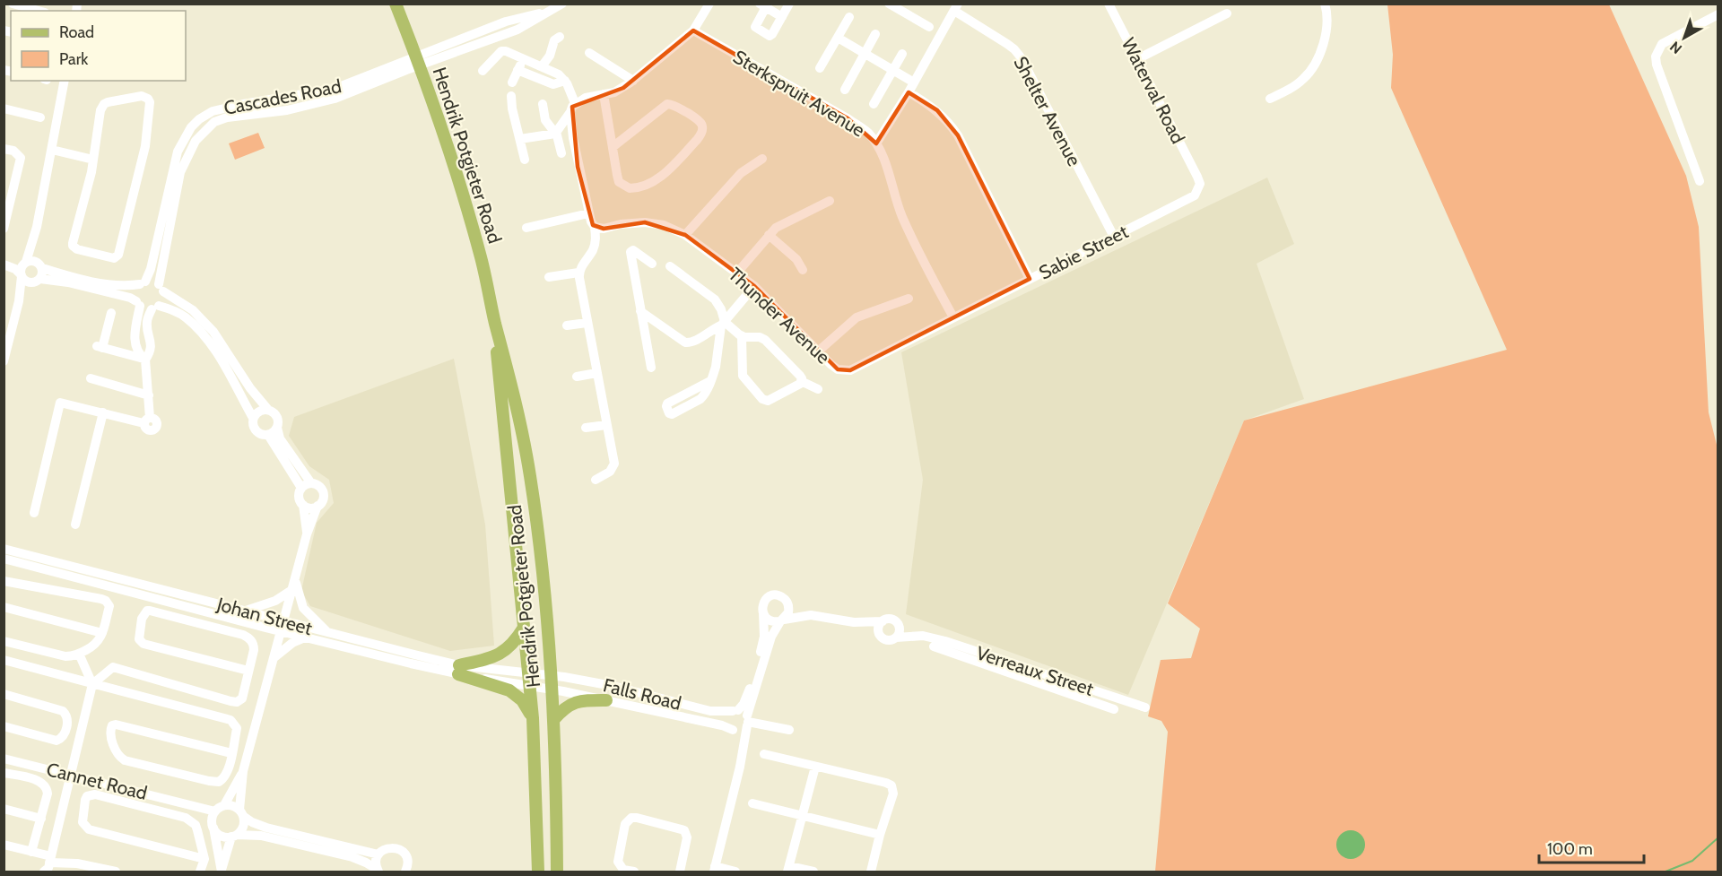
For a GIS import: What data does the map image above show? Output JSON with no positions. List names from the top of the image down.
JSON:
{
  "streets": {
    "main road": ["Hendrik Potgieter Road"],
    "street": [
      "Waterval Road",
      "Sterkspruit Avenue",
      "Cascades Road",
      "Shelter Avenue",
      "Sabie Street",
      "Thunder Avenue",
      "Johan Street",
      "Verreaux Street",
      "Falls Road",
      "Cannet Road"
    ]
  },
  "crossings": [
    ["Waterval Road", "Sabie Street"],
    ["Sterkspruit Avenue", "Sabie Street"],
    ["Sterkspruit Avenue", "Thunder Avenue"],
    ["Cascades Road", "Hendrik Potgieter Road"],
    ["Shelter Avenue", "Sabie Street"],
    ["Hendrik Potgieter Road", "Johan Street"],
    ["Hendrik Potgieter Road", "Falls Road"],
    ["Sabie Street", "Thunder Avenue"],
    ["Johan Street", "Falls Road"]
  ],
  "legend": ["Road", "Park"],
  "scale_bar": "100 m",
  "north": "bottom left"
}
